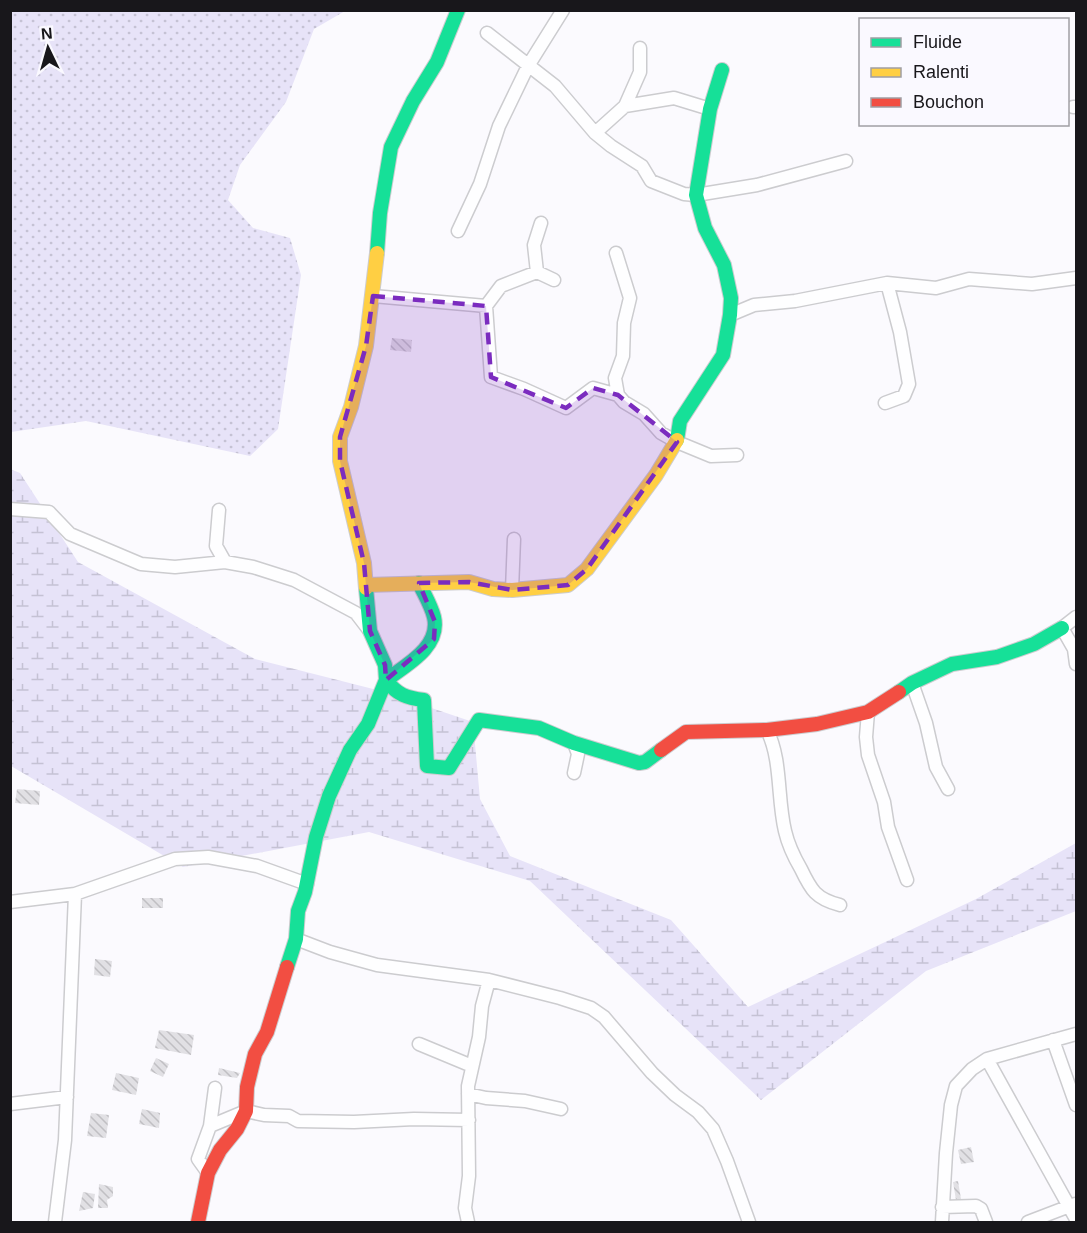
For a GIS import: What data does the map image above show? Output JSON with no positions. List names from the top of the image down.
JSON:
{
  "legend": ["Fluide", "Ralenti", "Bouchon"],
  "north": "top"
}
